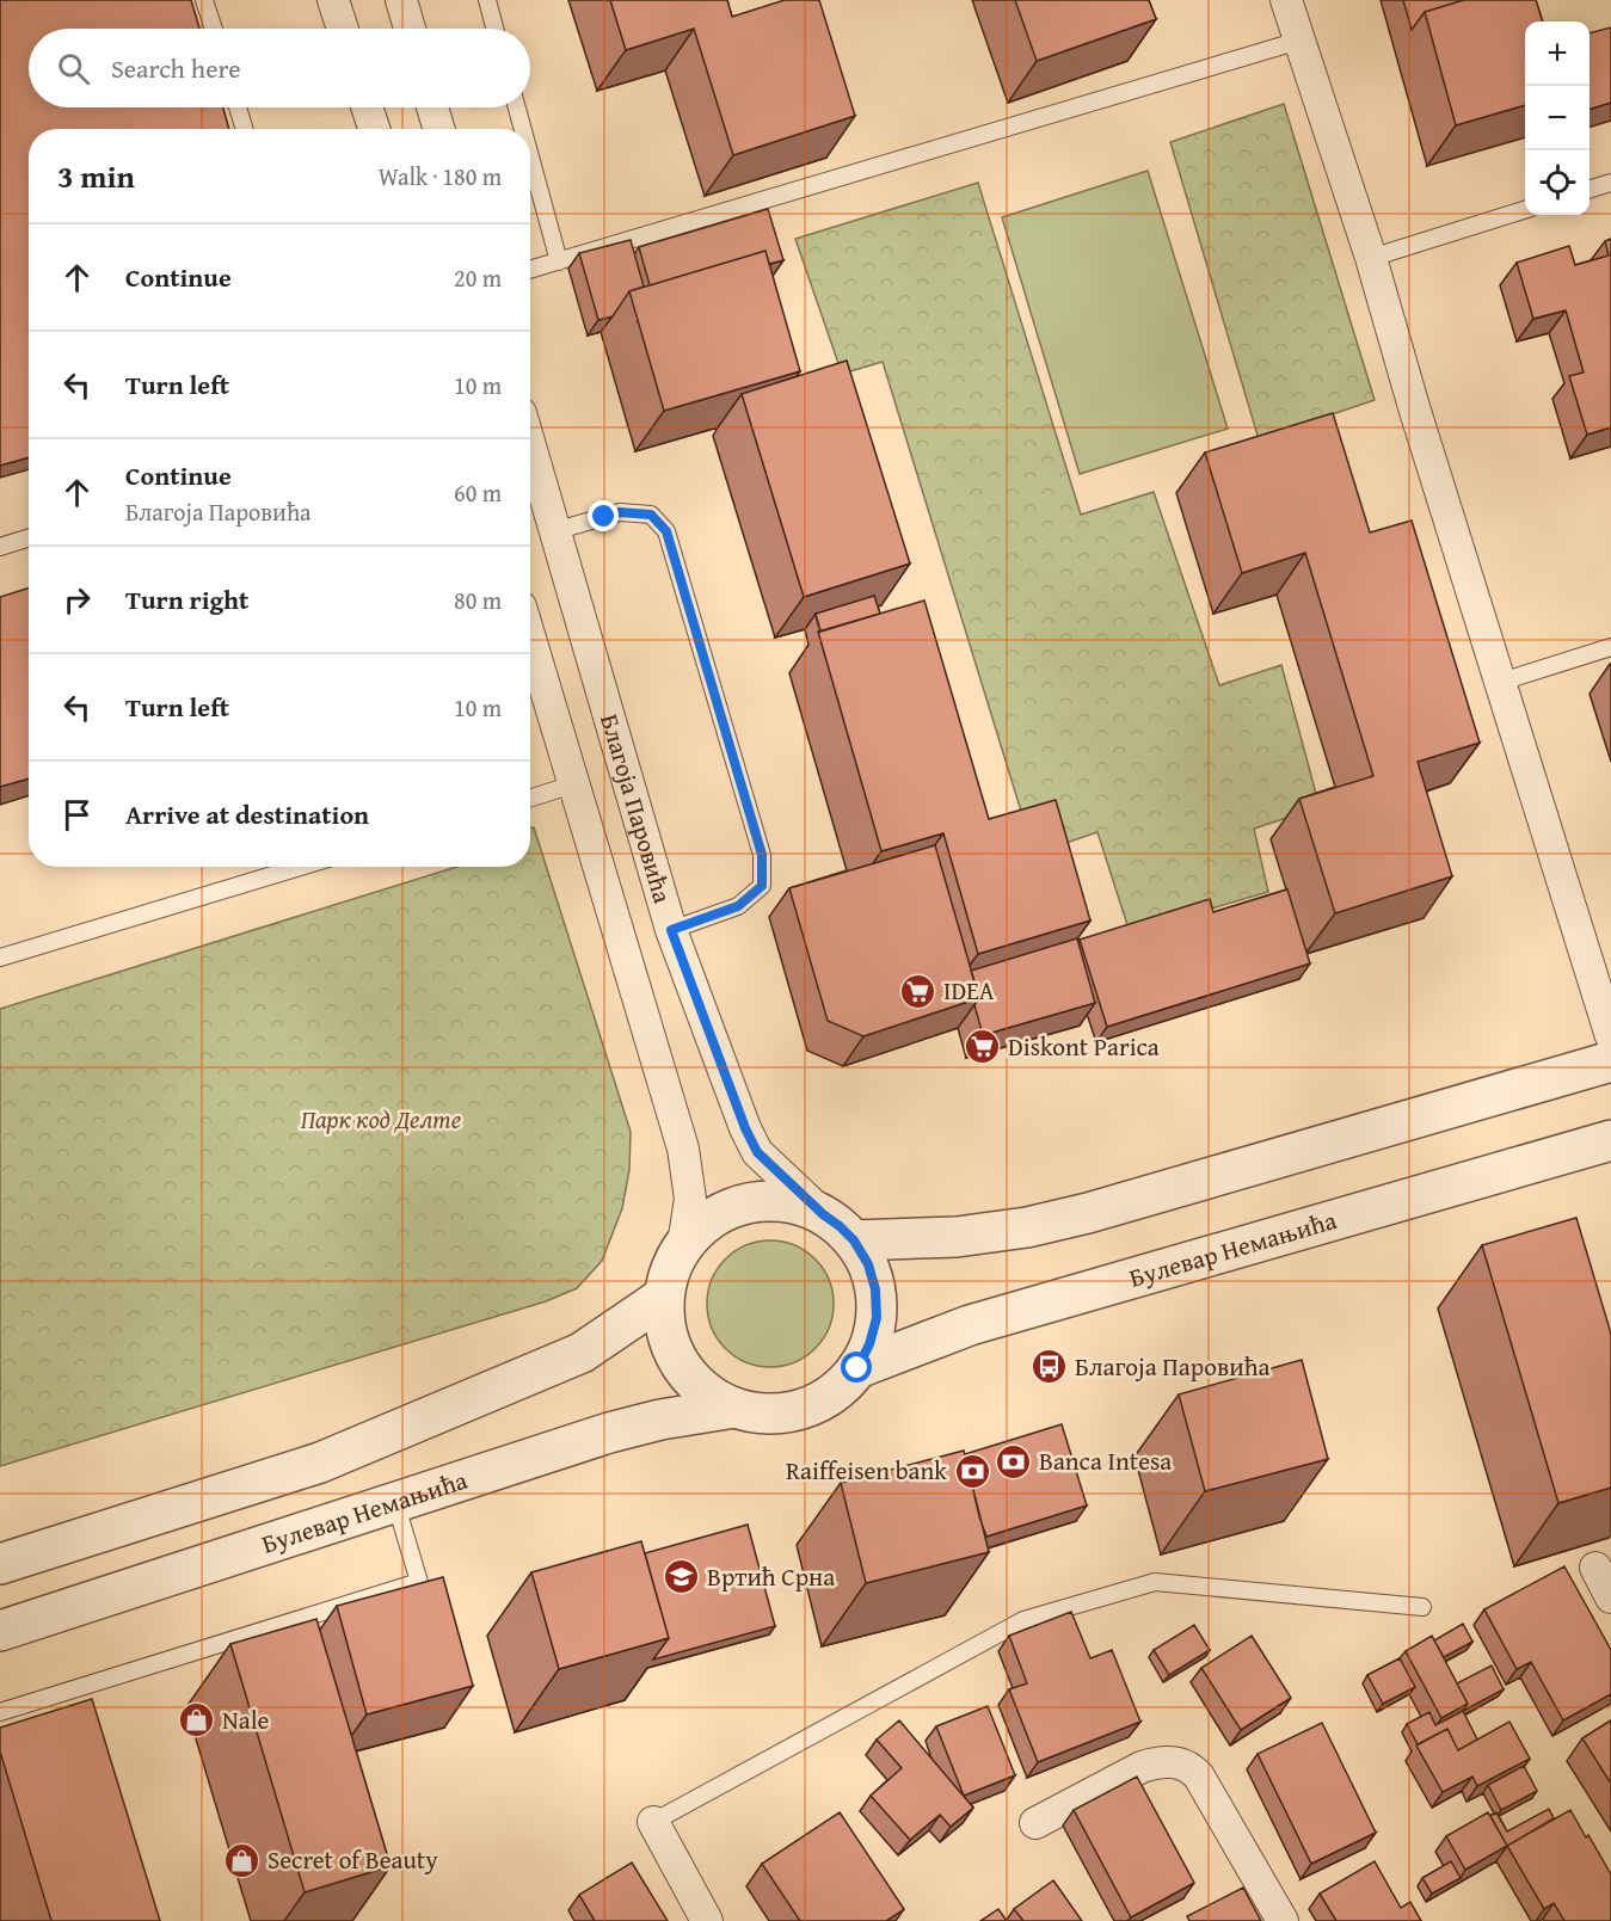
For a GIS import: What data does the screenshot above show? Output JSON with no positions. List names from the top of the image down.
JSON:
{
  "streets": {
    "street": ["Благоја Паровића", "Булевар Немањића"]
  },
  "crossings": [
    ["Благоја Паровића", "Булевар Немањића"]
  ],
  "parks": ["Парк код Делте"],
  "places": {
    "supermarket": ["IDEA", "Diskont Parica"],
    "bus stop": ["Благоја Паровића"],
    "bank": ["Banca Intesa", "Raiffeisen bank"],
    "school or university": ["Вртић Срна"],
    "shop": ["Nale", "Secret of Beauty"]
  },
  "page": {
    "map_buttons": ["+", "−"],
    "search": "Search here",
    "heading": ["3 min", "Walk · 180 m"],
    "list": [
      ["Continue", "20 m"],
      ["Turn left", "10 m"],
      ["Continue", "Благоја Паровића", "60 m"],
      ["Turn right", "80 m"],
      ["Turn left", "10 m"],
      "Arrive at destination"
    ]
  }
}
